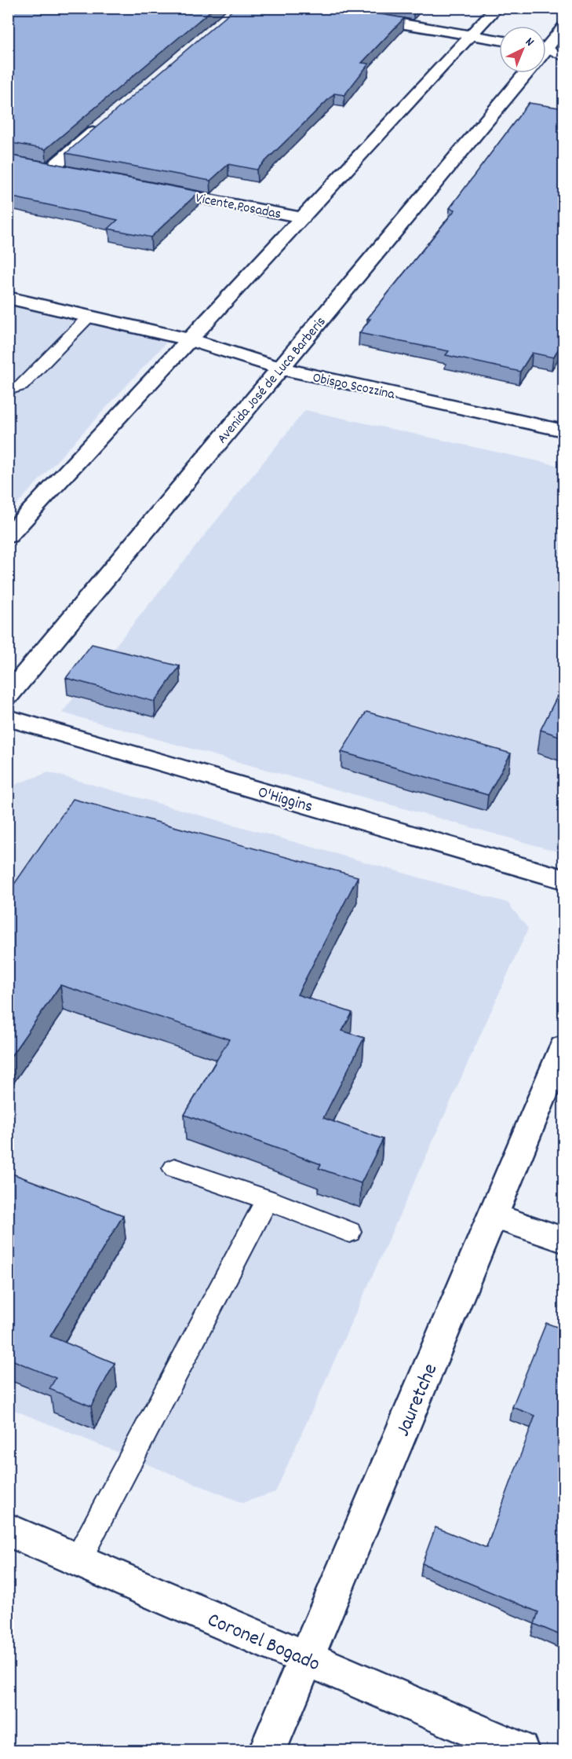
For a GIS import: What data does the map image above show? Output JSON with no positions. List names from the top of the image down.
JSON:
{
  "streets": {
    "main road": [
      "Vicente Posadas",
      "Avenida José de Luca Barberis",
      "Obispo Scozzina",
      "O'Higgins",
      "Jauretche",
      "Coronel Bogado"
    ]
  },
  "crossings": [
    ["Avenida José de Luca Barberis", "Obispo Scozzina"],
    ["Jauretche", "Coronel Bogado"]
  ],
  "north": "top right"
}
